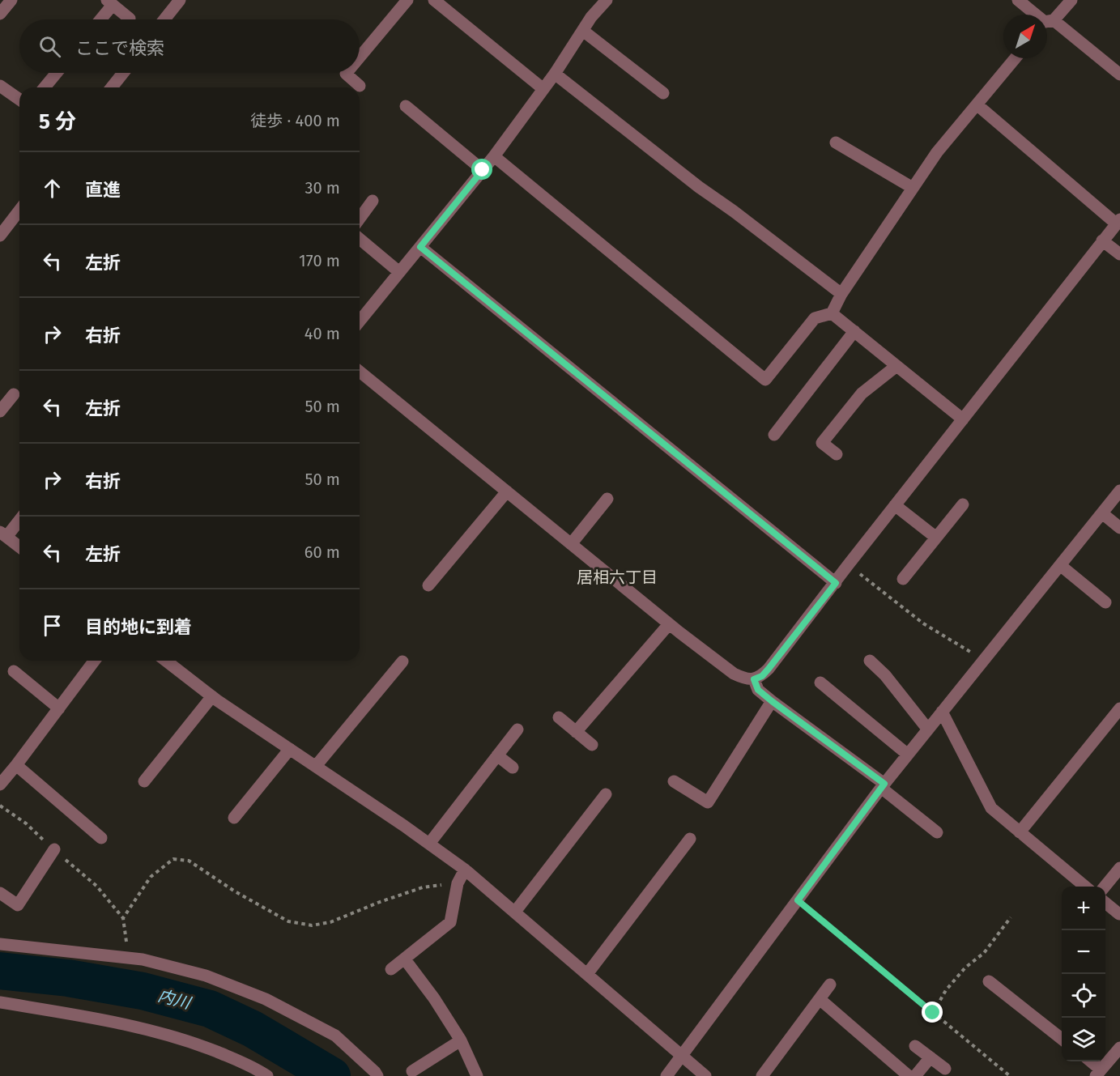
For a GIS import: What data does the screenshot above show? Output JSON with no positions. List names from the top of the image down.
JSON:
{
  "districts": ["居相六丁目"],
  "water": ["内川"],
  "north": "top right",
  "page": {
    "search": "ここで検索",
    "heading": ["5 分", "徒歩 · 400 m"],
    "list": [
      ["直進", "30 m"],
      ["左折", "170 m"],
      ["右折", "40 m"],
      ["左折", "50 m"],
      ["右折", "50 m"],
      ["左折", "60 m"],
      "目的地に到着"
    ],
    "map_buttons": ["+", "−"]
  }
}
